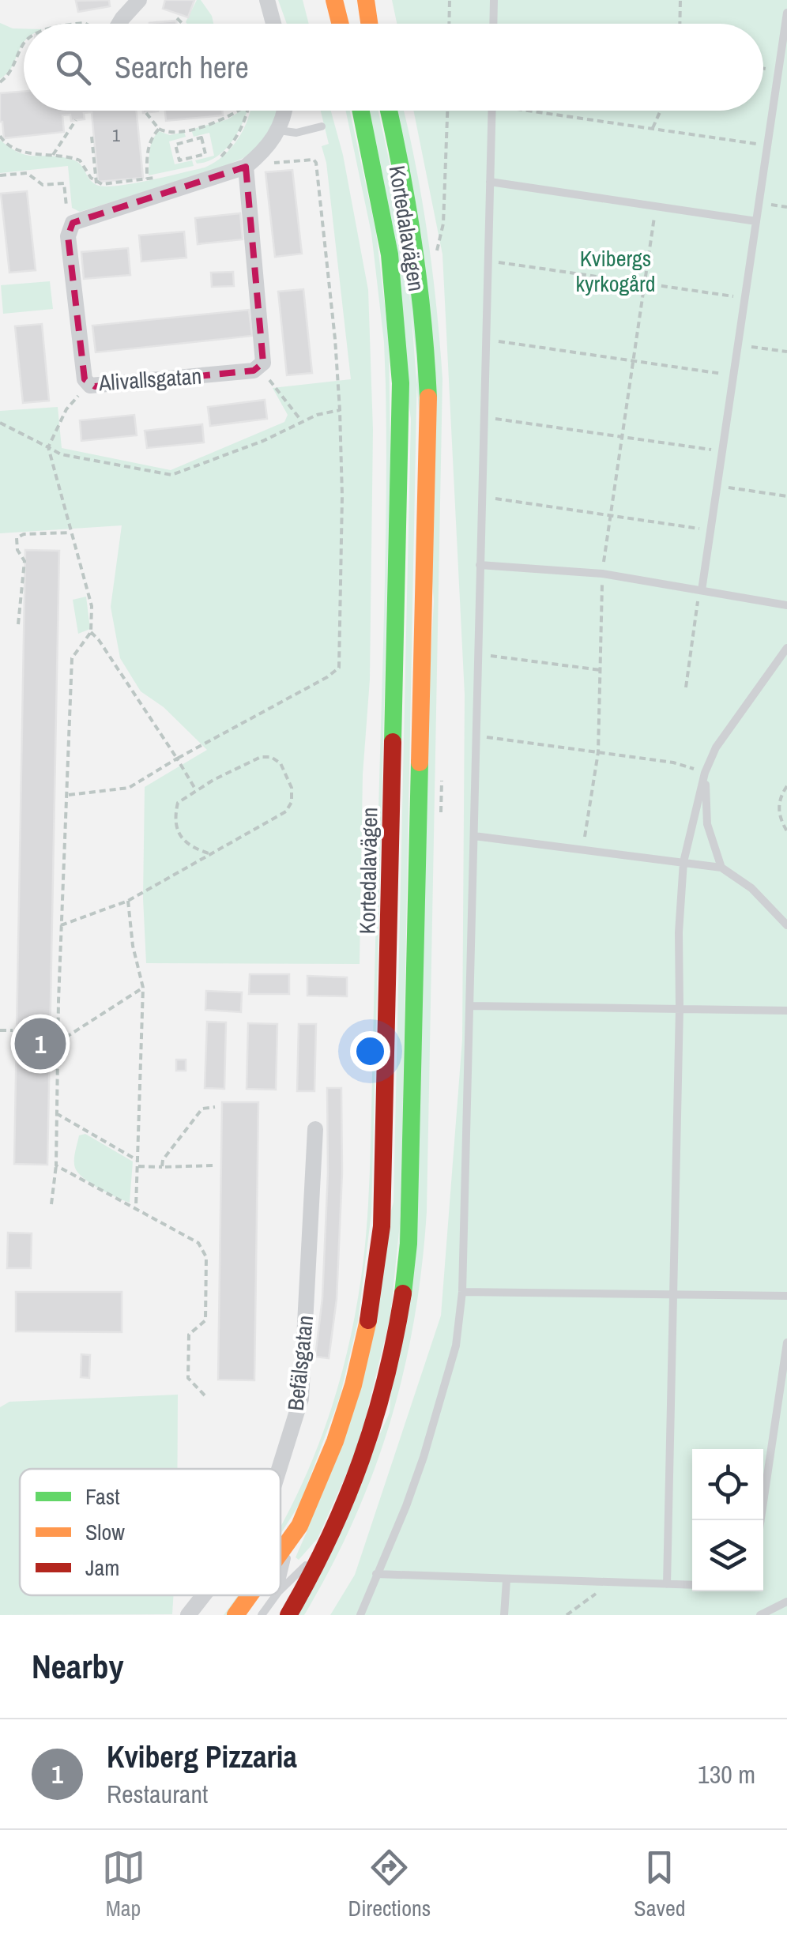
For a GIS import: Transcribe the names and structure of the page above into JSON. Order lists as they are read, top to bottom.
{
  "streets": {
    "main road": ["Kortedalavägen"],
    "street": ["Alivallsgatan", "Befälsgatan"]
  },
  "parks": ["Kvibergs kyrkogård"],
  "house_numbers": ["1"],
  "legend": ["Fast", "Slow", "Jam"],
  "page": {
    "search": "Search here",
    "pins": "1",
    "heading": "Nearby",
    "list": [
      {
        "mark": "1",
        "name": "Kviberg Pizzaria",
        "note": "Restaurant",
        "value": "130 m"
      }
    ],
    "nav": ["Map", "Directions", "Saved"]
  }
}
